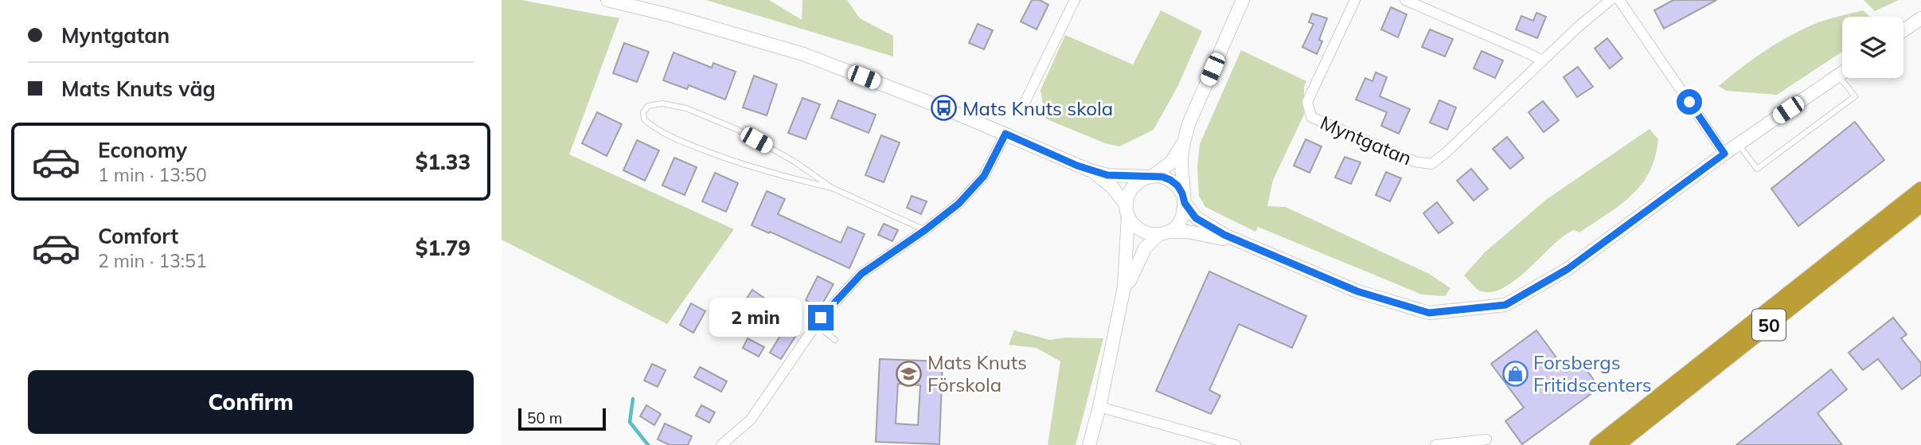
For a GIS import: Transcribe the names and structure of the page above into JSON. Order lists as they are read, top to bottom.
{
  "streets": {
    "highway": ["50"],
    "street": ["Myntgatan"]
  },
  "places": {
    "bus stop": ["Mats Knuts skola"],
    "school or university": ["Mats Knuts Förskola"],
    "shop": ["Forsbergs Fritidscenters"]
  },
  "scale_bar": "50 m",
  "page": {
    "banner": ["Myntgatan", "Mats Knuts väg"],
    "list": [
      {
        "name": "Economy",
        "note": "1 min · 13:50",
        "value": "$1.33"
      },
      {
        "name": "Comfort",
        "note": "2 min · 13:51",
        "value": "$1.79"
      }
    ],
    "bubble": "2 min",
    "buttons": "Confirm",
    "scale": "50 m"
  }
}
